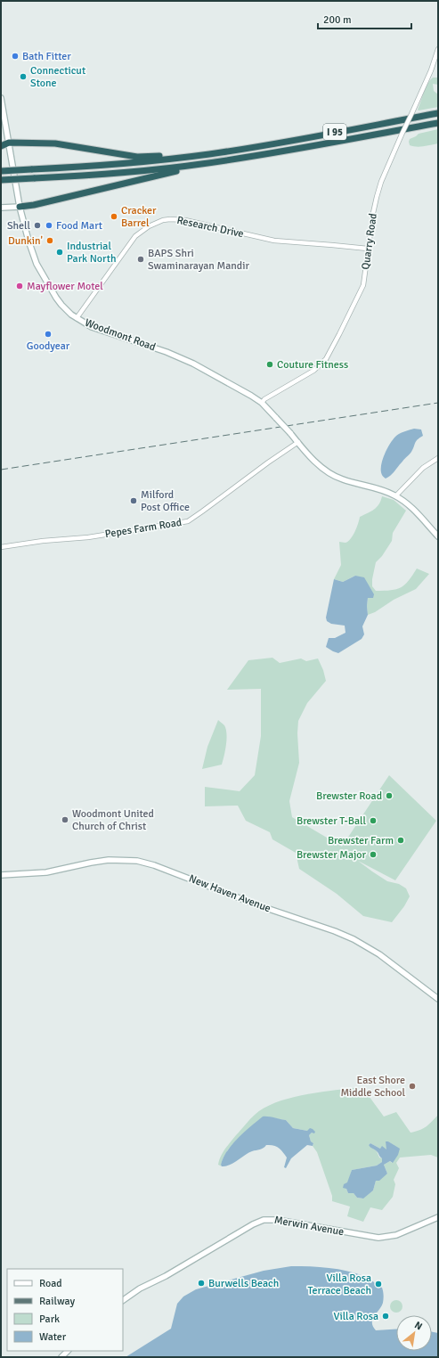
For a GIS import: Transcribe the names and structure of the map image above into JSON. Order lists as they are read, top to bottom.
{
  "streets": {
    "highway": ["I 95"],
    "main road": ["Woodmont Road", "New Haven Avenue", "Merwin Avenue"],
    "street": ["Research Drive", "Quarry Road", "Pepes Farm Road"]
  },
  "crossings": [
    ["Research Drive", "Quarry Road"],
    ["Research Drive", "Woodmont Road"],
    ["Quarry Road", "Woodmont Road"],
    ["Woodmont Road", "Pepes Farm Road"]
  ],
  "places": [
    "Bath Fitter",
    "Connecticut Stone",
    "Cracker Barrel",
    "Shell",
    "Food Mart",
    "Dunkin'",
    "Industrial Park North",
    "BAPS Shri Swaminarayan Mandir",
    "Mayflower Motel",
    "Goodyear",
    "Couture Fitness",
    "Milford Post Office",
    "Brewster Road",
    "Woodmont United Church of Christ",
    "Brewster T-Ball",
    "Brewster Farm",
    "Brewster Major",
    "East Shore Middle School",
    "Burwells Beach",
    "Villa Rosa Terrace Beach",
    "Villa Rosa"
  ],
  "legend": [
    "Road",
    "Railway",
    "Park",
    "Water"
  ],
  "scale_bar": "200 m",
  "north": "top right"
}
